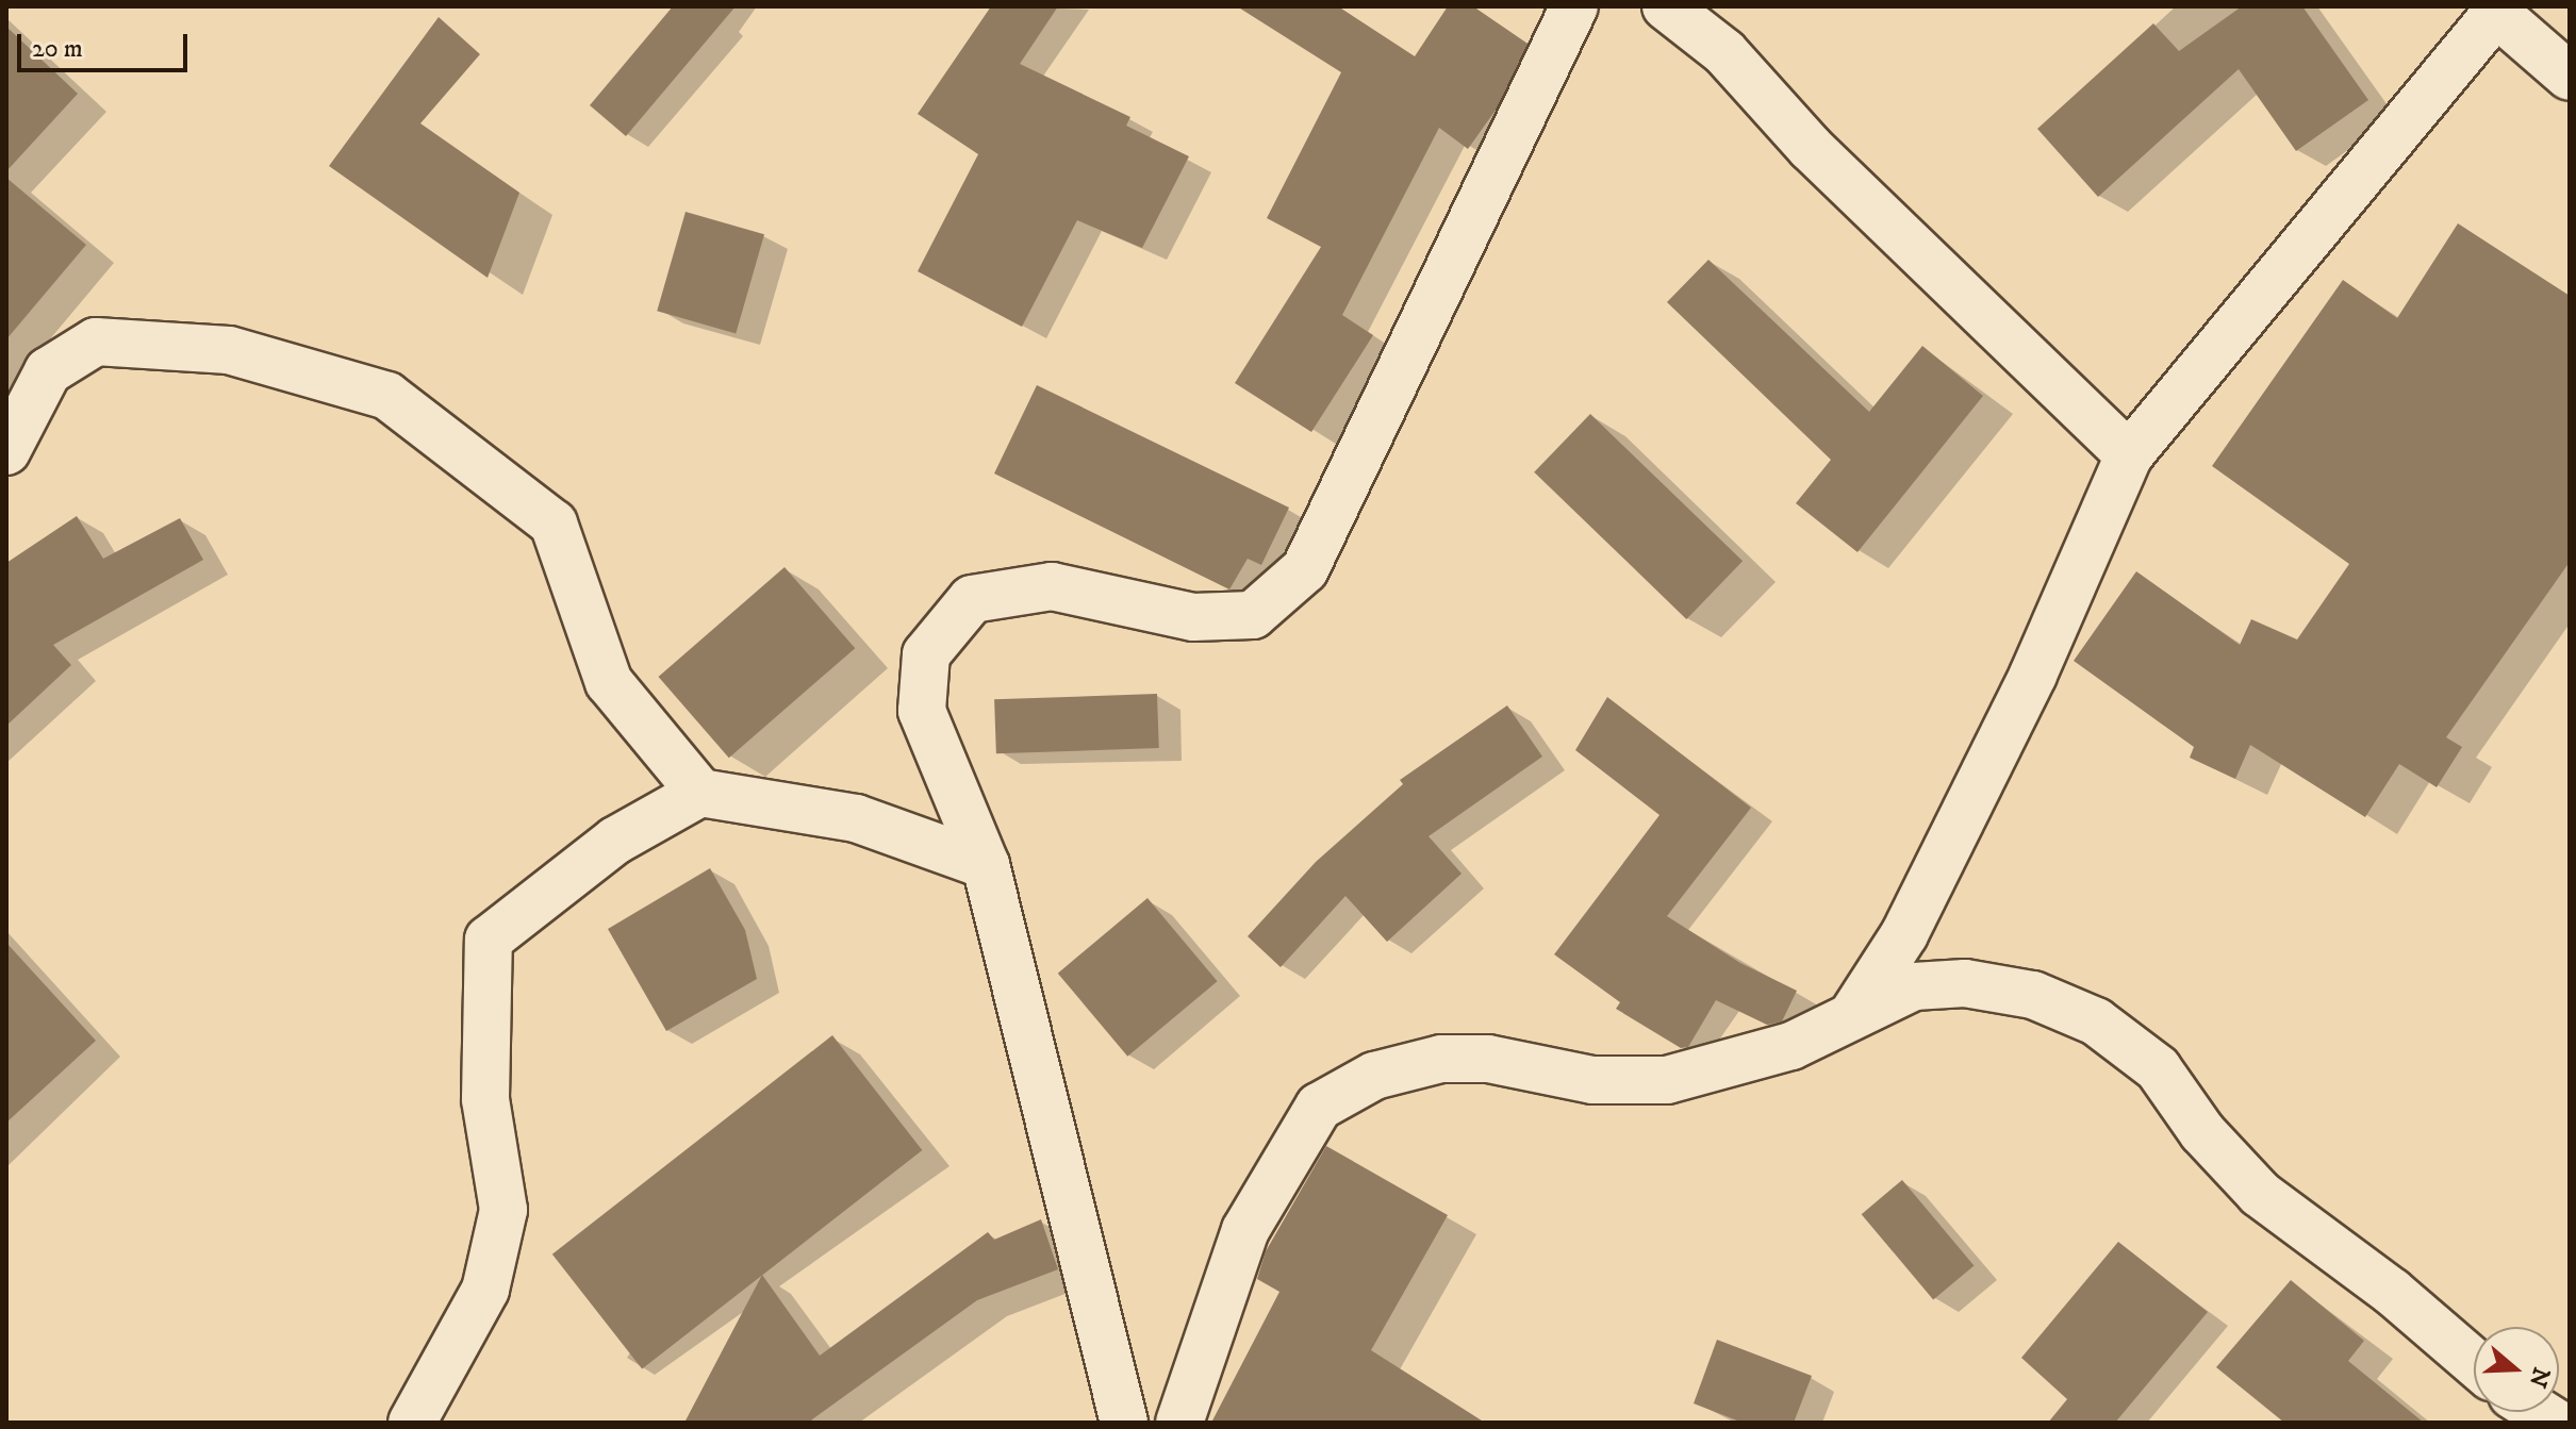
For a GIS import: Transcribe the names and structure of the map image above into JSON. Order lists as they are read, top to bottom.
{
  "scale_bar": "20 m",
  "north": "right"
}
